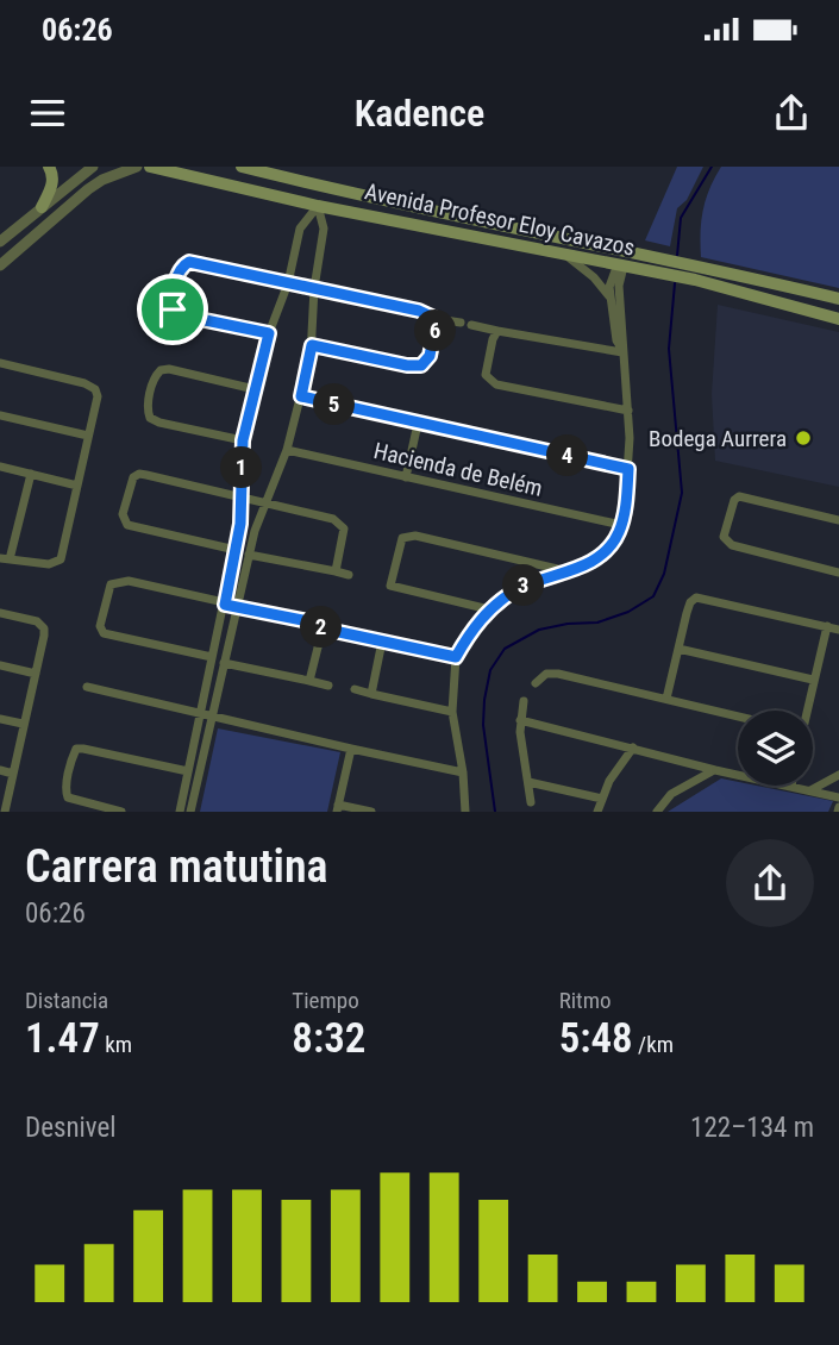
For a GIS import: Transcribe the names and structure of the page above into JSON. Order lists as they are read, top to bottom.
{
  "streets": {
    "main road": ["Avenida Profesor Eloy Cavazos"],
    "street": ["Hacienda de Belém"]
  },
  "places": ["Bodega Aurrera"],
  "page": {
    "status": "06:26",
    "header": "Kadence",
    "pins": [
      "6",
      "5",
      "4",
      "1",
      "3",
      "2"
    ],
    "heading": ["Carrera matutina", "06:26"],
    "stats": [
      ["Distancia", "1.47 km"],
      ["Tiempo", "8:32"],
      ["Ritmo", "5:48 /km"]
    ],
    "chart": ["Desnivel", "122–134 m"]
  }
}
